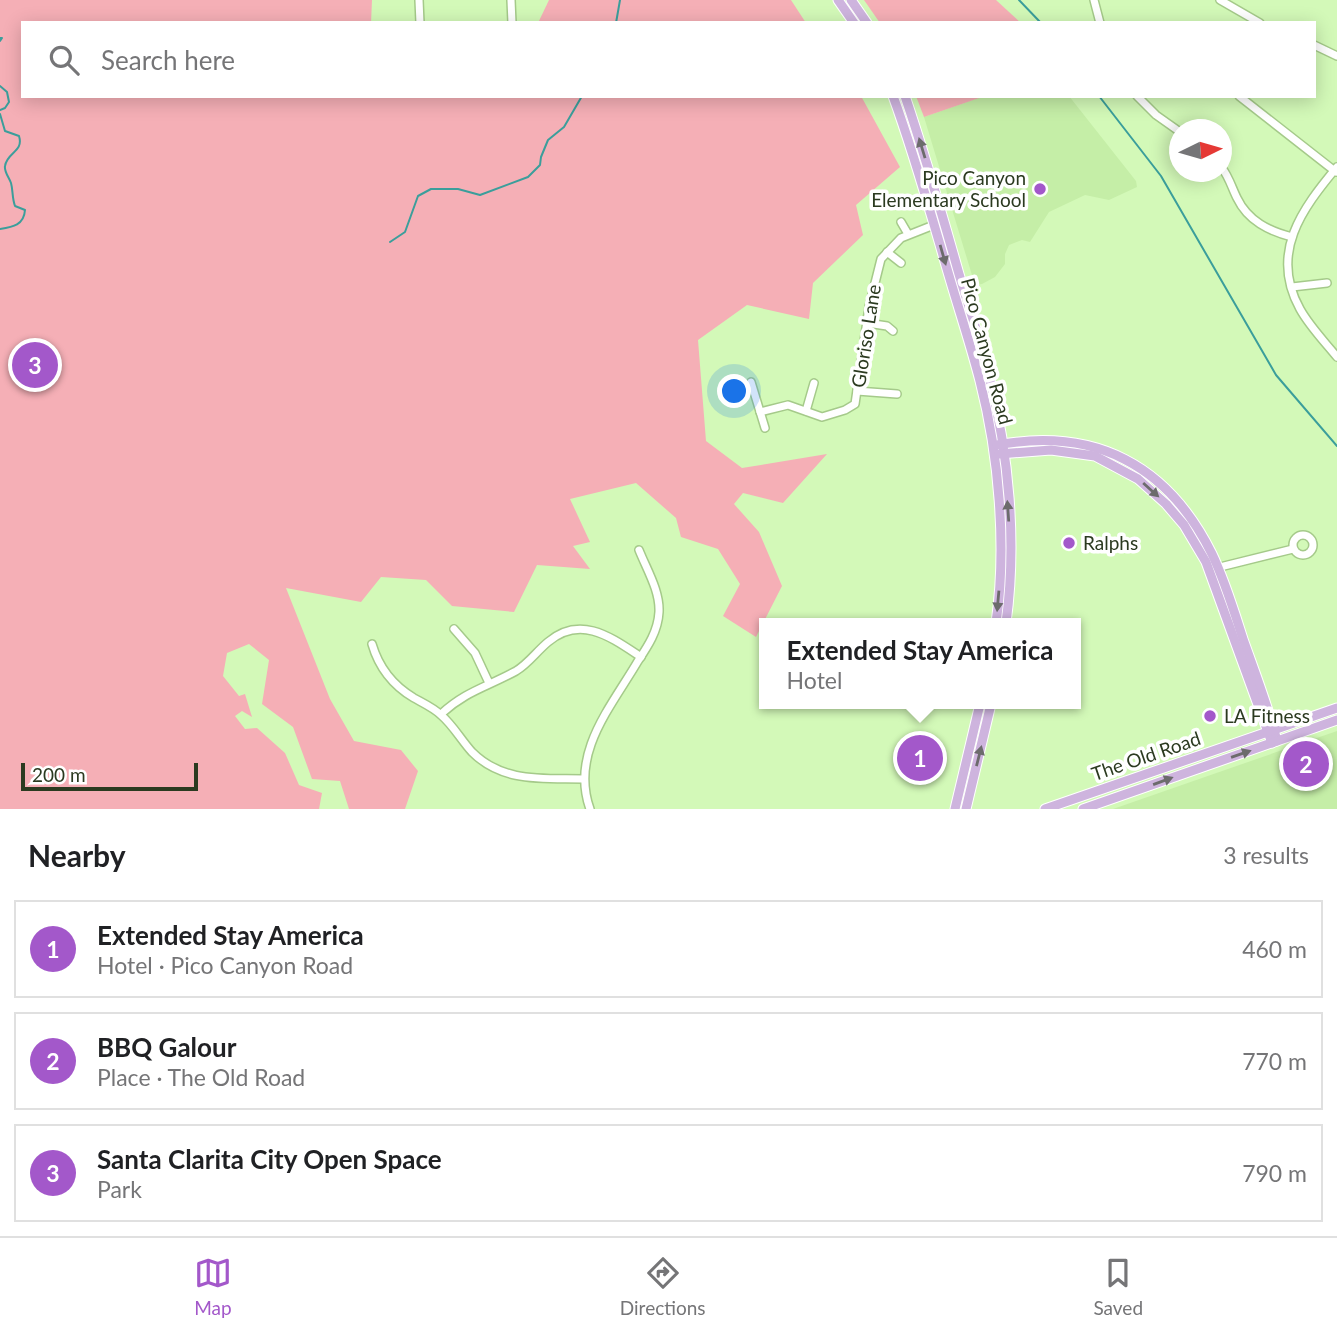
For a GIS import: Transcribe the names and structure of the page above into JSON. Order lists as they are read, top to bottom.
{
  "streets": {
    "main road": ["Pico Canyon Road", "The Old Road"],
    "street": ["Gloriso Lane"]
  },
  "crossings": [
    ["Gloriso Lane", "Pico Canyon Road"]
  ],
  "places": ["Pico Canyon Elementary School", "Ralphs", "LA Fitness"],
  "scale_bar": "200 m",
  "north": "right",
  "page": {
    "search": "Search here",
    "pins": ["3", "1", "2"],
    "popup": ["Extended Stay America", "Hotel"],
    "scale": "200 m",
    "heading": ["Nearby", "3 results"],
    "list": [
      {
        "mark": "1",
        "name": "Extended Stay America",
        "note": "Hotel · Pico Canyon Road",
        "value": "460 m"
      },
      {
        "mark": "2",
        "name": "BBQ Galour",
        "note": "Place · The Old Road",
        "value": "770 m"
      },
      {
        "mark": "3",
        "name": "Santa Clarita City Open Space",
        "note": "Park",
        "value": "790 m"
      }
    ],
    "nav": ["Map", "Directions", "Saved"]
  }
}
